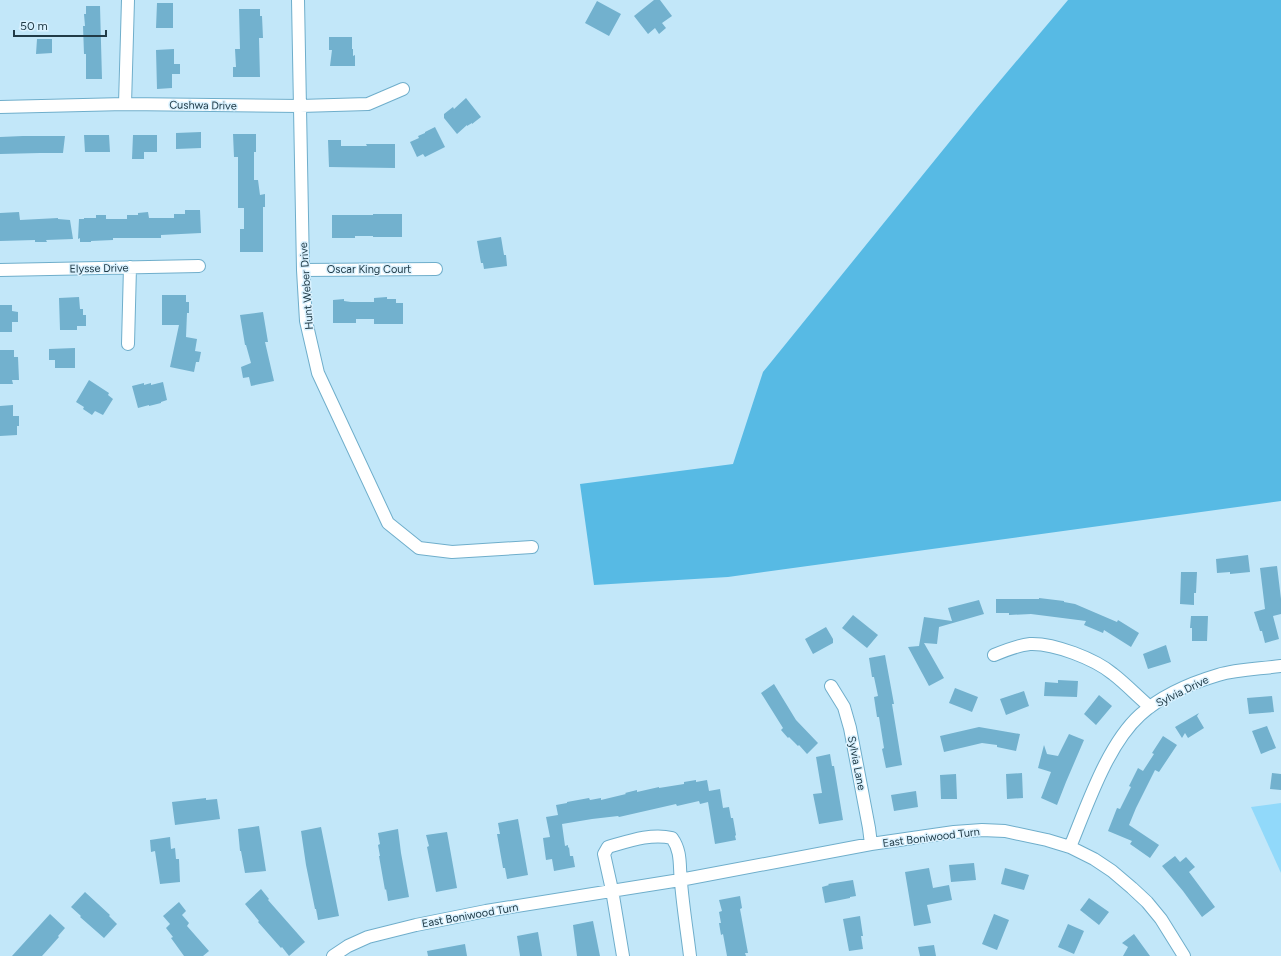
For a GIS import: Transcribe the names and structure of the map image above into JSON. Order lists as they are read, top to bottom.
{
  "streets": {
    "street": [
      "Cushwa Drive",
      "Elysse Drive",
      "Oscar King Court",
      "Hunt Weber Drive",
      "Sylvia Drive",
      "Sylvia Lane",
      "East Boniwood Turn"
    ]
  },
  "crossings": [
    ["Cushwa Drive", "Hunt Weber Drive"],
    ["Oscar King Court", "Hunt Weber Drive"],
    ["Sylvia Drive", "East Boniwood Turn"],
    ["Sylvia Lane", "East Boniwood Turn"]
  ],
  "scale_bar": "50 m"
}
